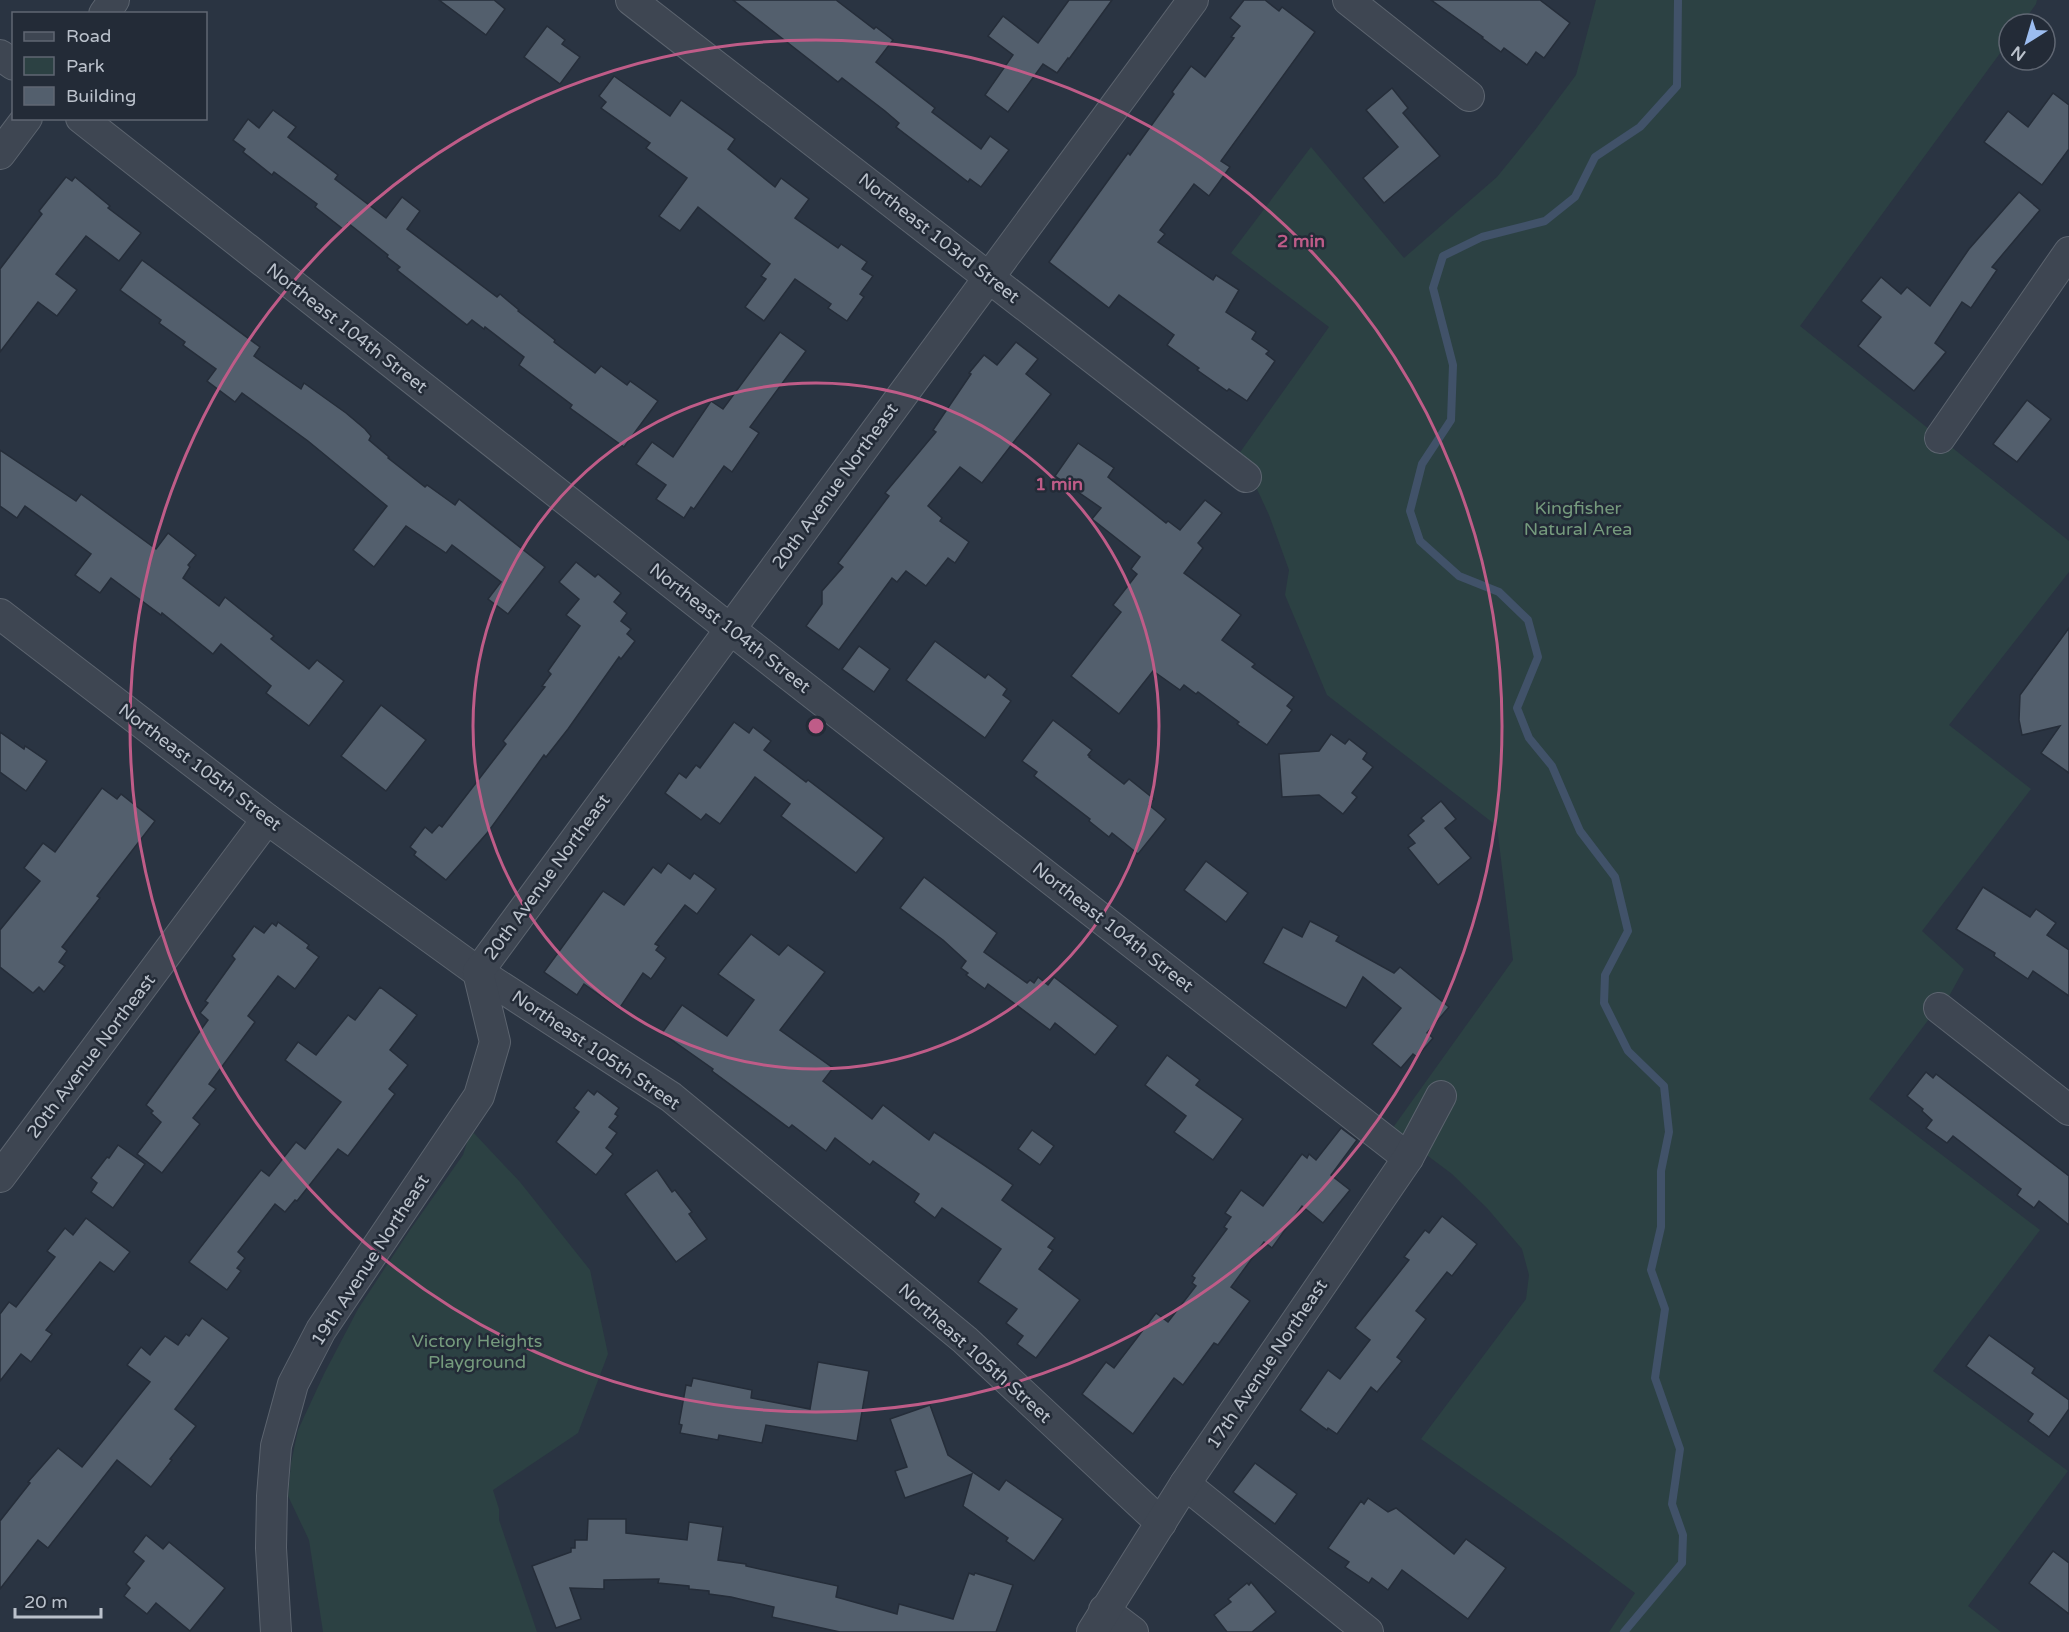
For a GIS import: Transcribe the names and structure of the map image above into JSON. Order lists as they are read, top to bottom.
{
  "streets": {
    "street": [
      "Northeast 103rd Street",
      "Northeast 104th Street",
      "20th Avenue Northeast",
      "Northeast 105th Street",
      "19th Avenue Northeast",
      "17th Avenue Northeast"
    ]
  },
  "crossings": [
    ["Northeast 103rd Street", "20th Avenue Northeast"],
    ["Northeast 104th Street", "20th Avenue Northeast"],
    ["Northeast 104th Street", "17th Avenue Northeast"],
    ["20th Avenue Northeast", "Northeast 105th Street"],
    ["20th Avenue Northeast", "19th Avenue Northeast"],
    ["Northeast 105th Street", "19th Avenue Northeast"],
    ["Northeast 105th Street", "17th Avenue Northeast"]
  ],
  "parks": ["Kingfisher Natural Area", "Victory Heights Playground"],
  "legend": ["Road", "Park", "Building"],
  "scale_bar": "20 m",
  "north": "bottom left",
  "rings": ["2 min", "1 min"]
}
